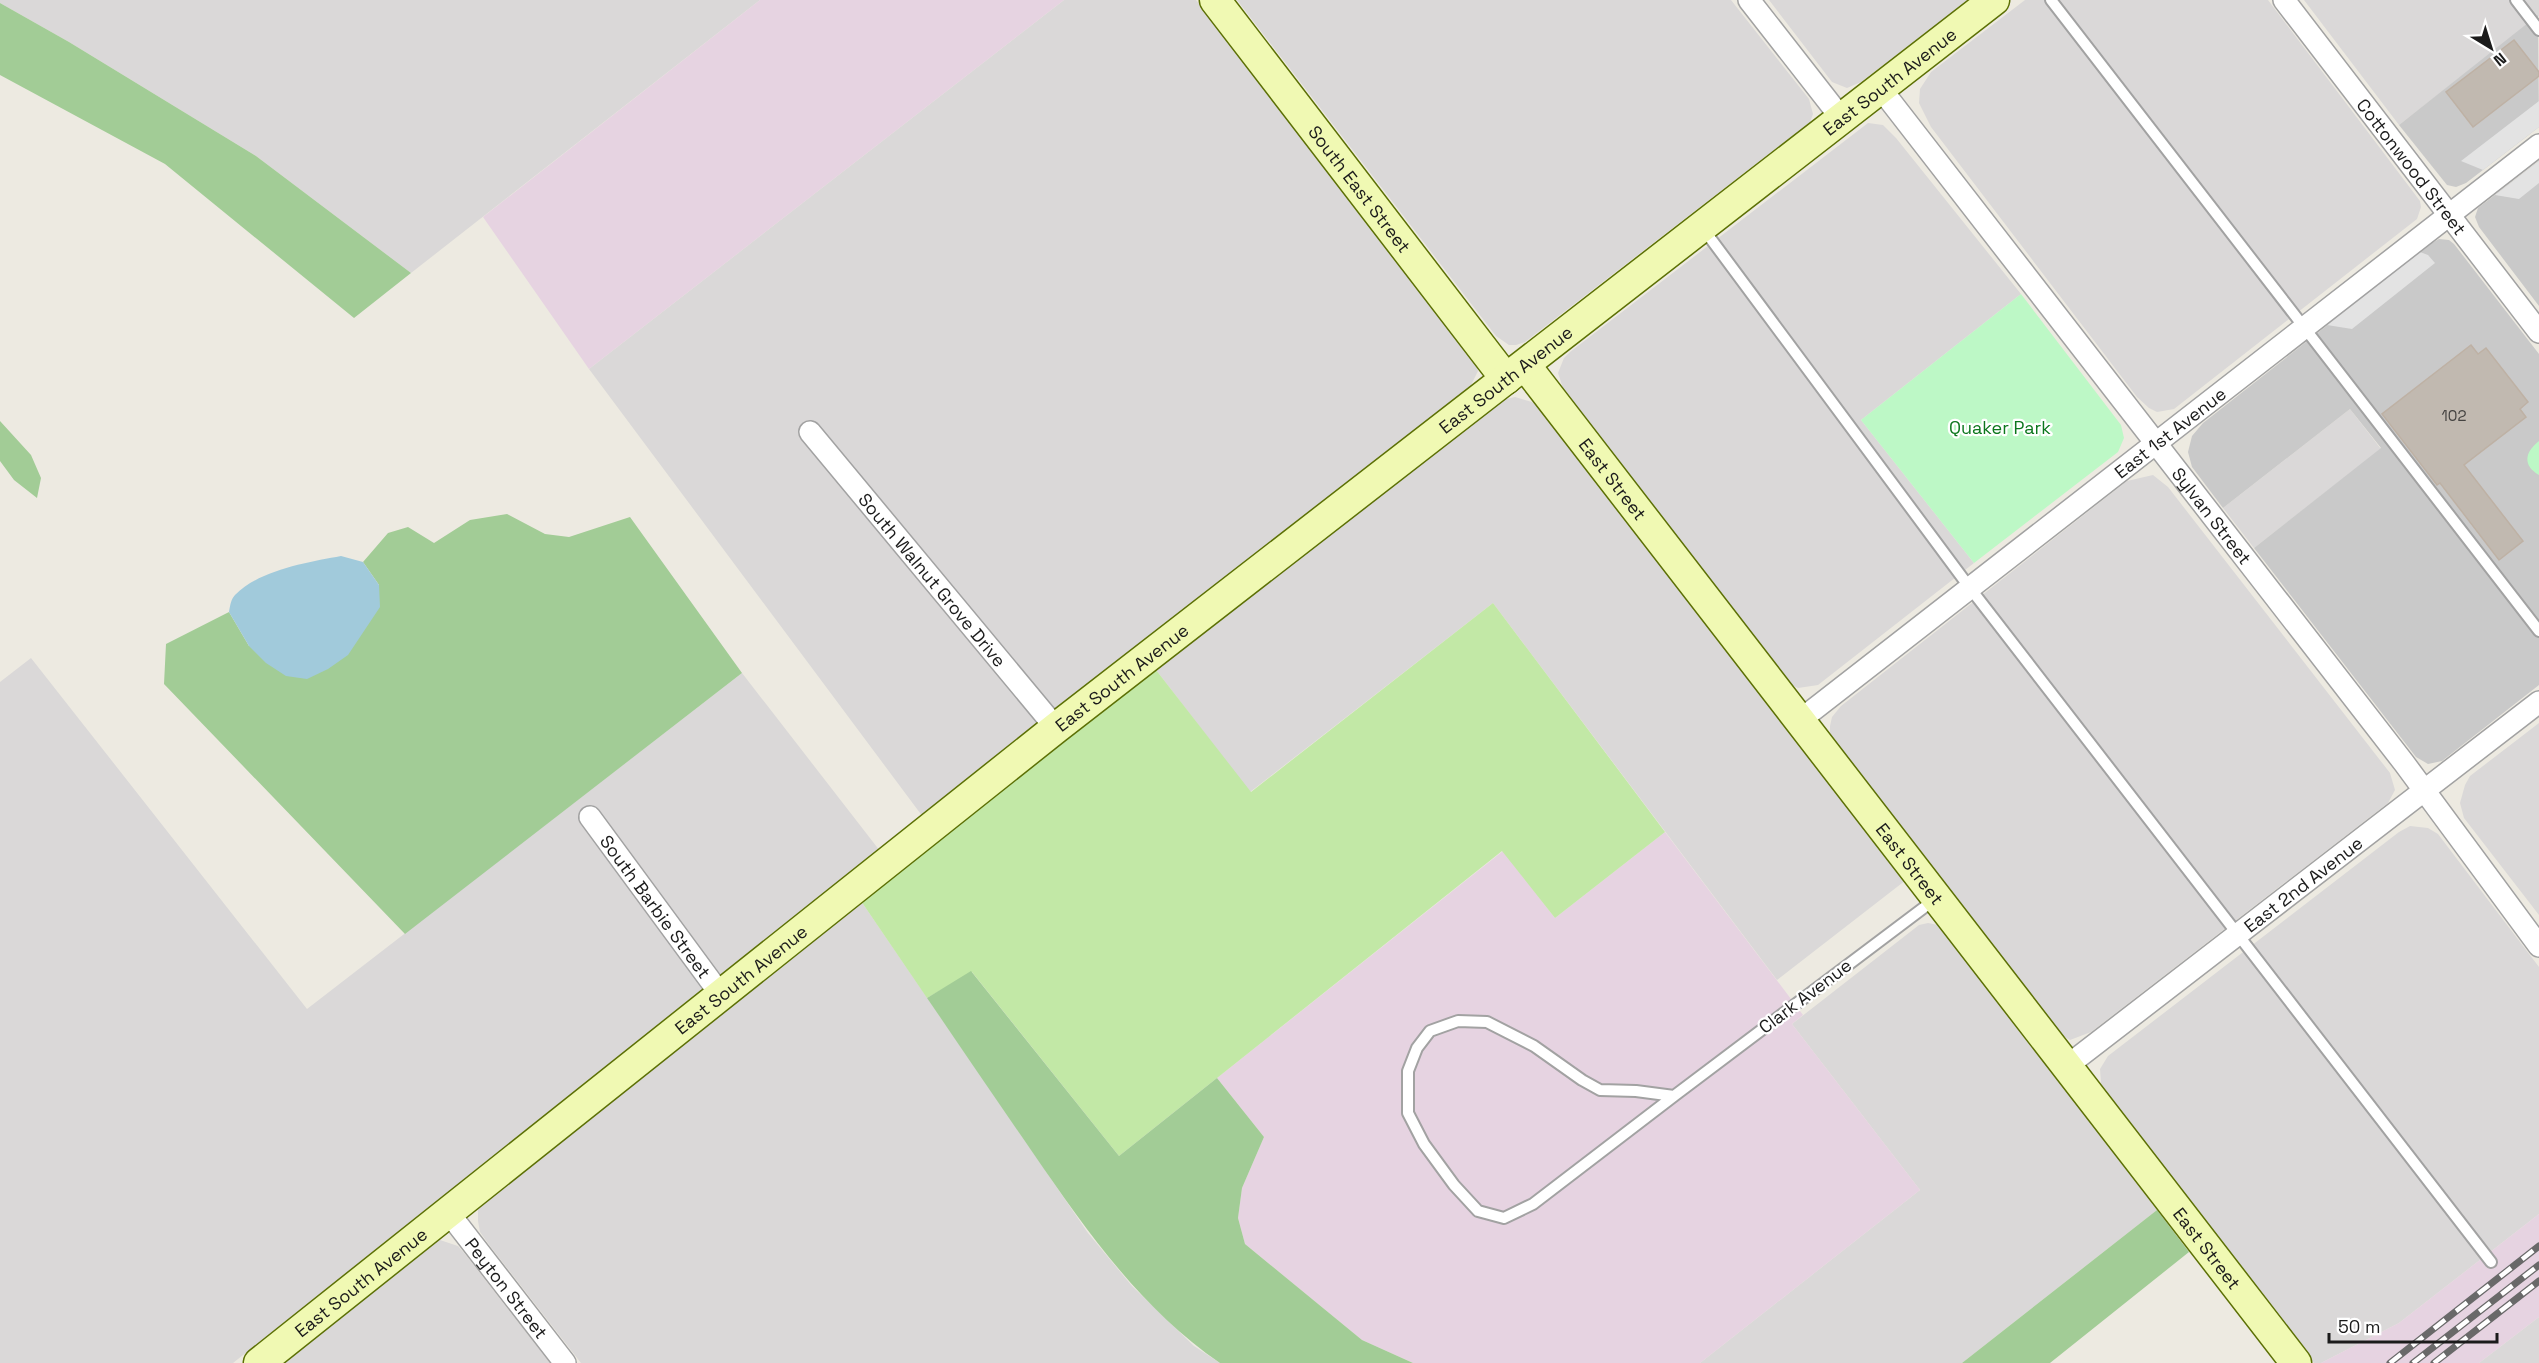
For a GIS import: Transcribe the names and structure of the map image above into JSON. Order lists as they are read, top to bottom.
{
  "streets": {
    "street": [
      "East South Avenue",
      "Cottonwood Street",
      "South East Street",
      "East 1st Avenue",
      "East Street",
      "Sylvan Street",
      "South Walnut Grove Drive",
      "East 2nd Avenue",
      "South Barbie Street",
      "Peyton Street"
    ],
    "lane": ["Clark Avenue"]
  },
  "crossings": [
    ["East South Avenue", "South East Street"],
    ["East South Avenue", "East Street"],
    ["East South Avenue", "Sylvan Street"],
    ["East South Avenue", "South Walnut Grove Drive"],
    ["East South Avenue", "South Barbie Street"],
    ["East South Avenue", "Peyton Street"],
    ["Cottonwood Street", "East 1st Avenue"],
    ["South East Street", "East Street"],
    ["East 1st Avenue", "East Street"],
    ["East 1st Avenue", "Sylvan Street"],
    ["East Street", "East 2nd Avenue"],
    ["East Street", "Clark Avenue"],
    ["Sylvan Street", "East 2nd Avenue"]
  ],
  "parks": ["Quaker Park"],
  "house_numbers": ["102"],
  "scale_bar": "50 m",
  "north": "bottom right"
}
